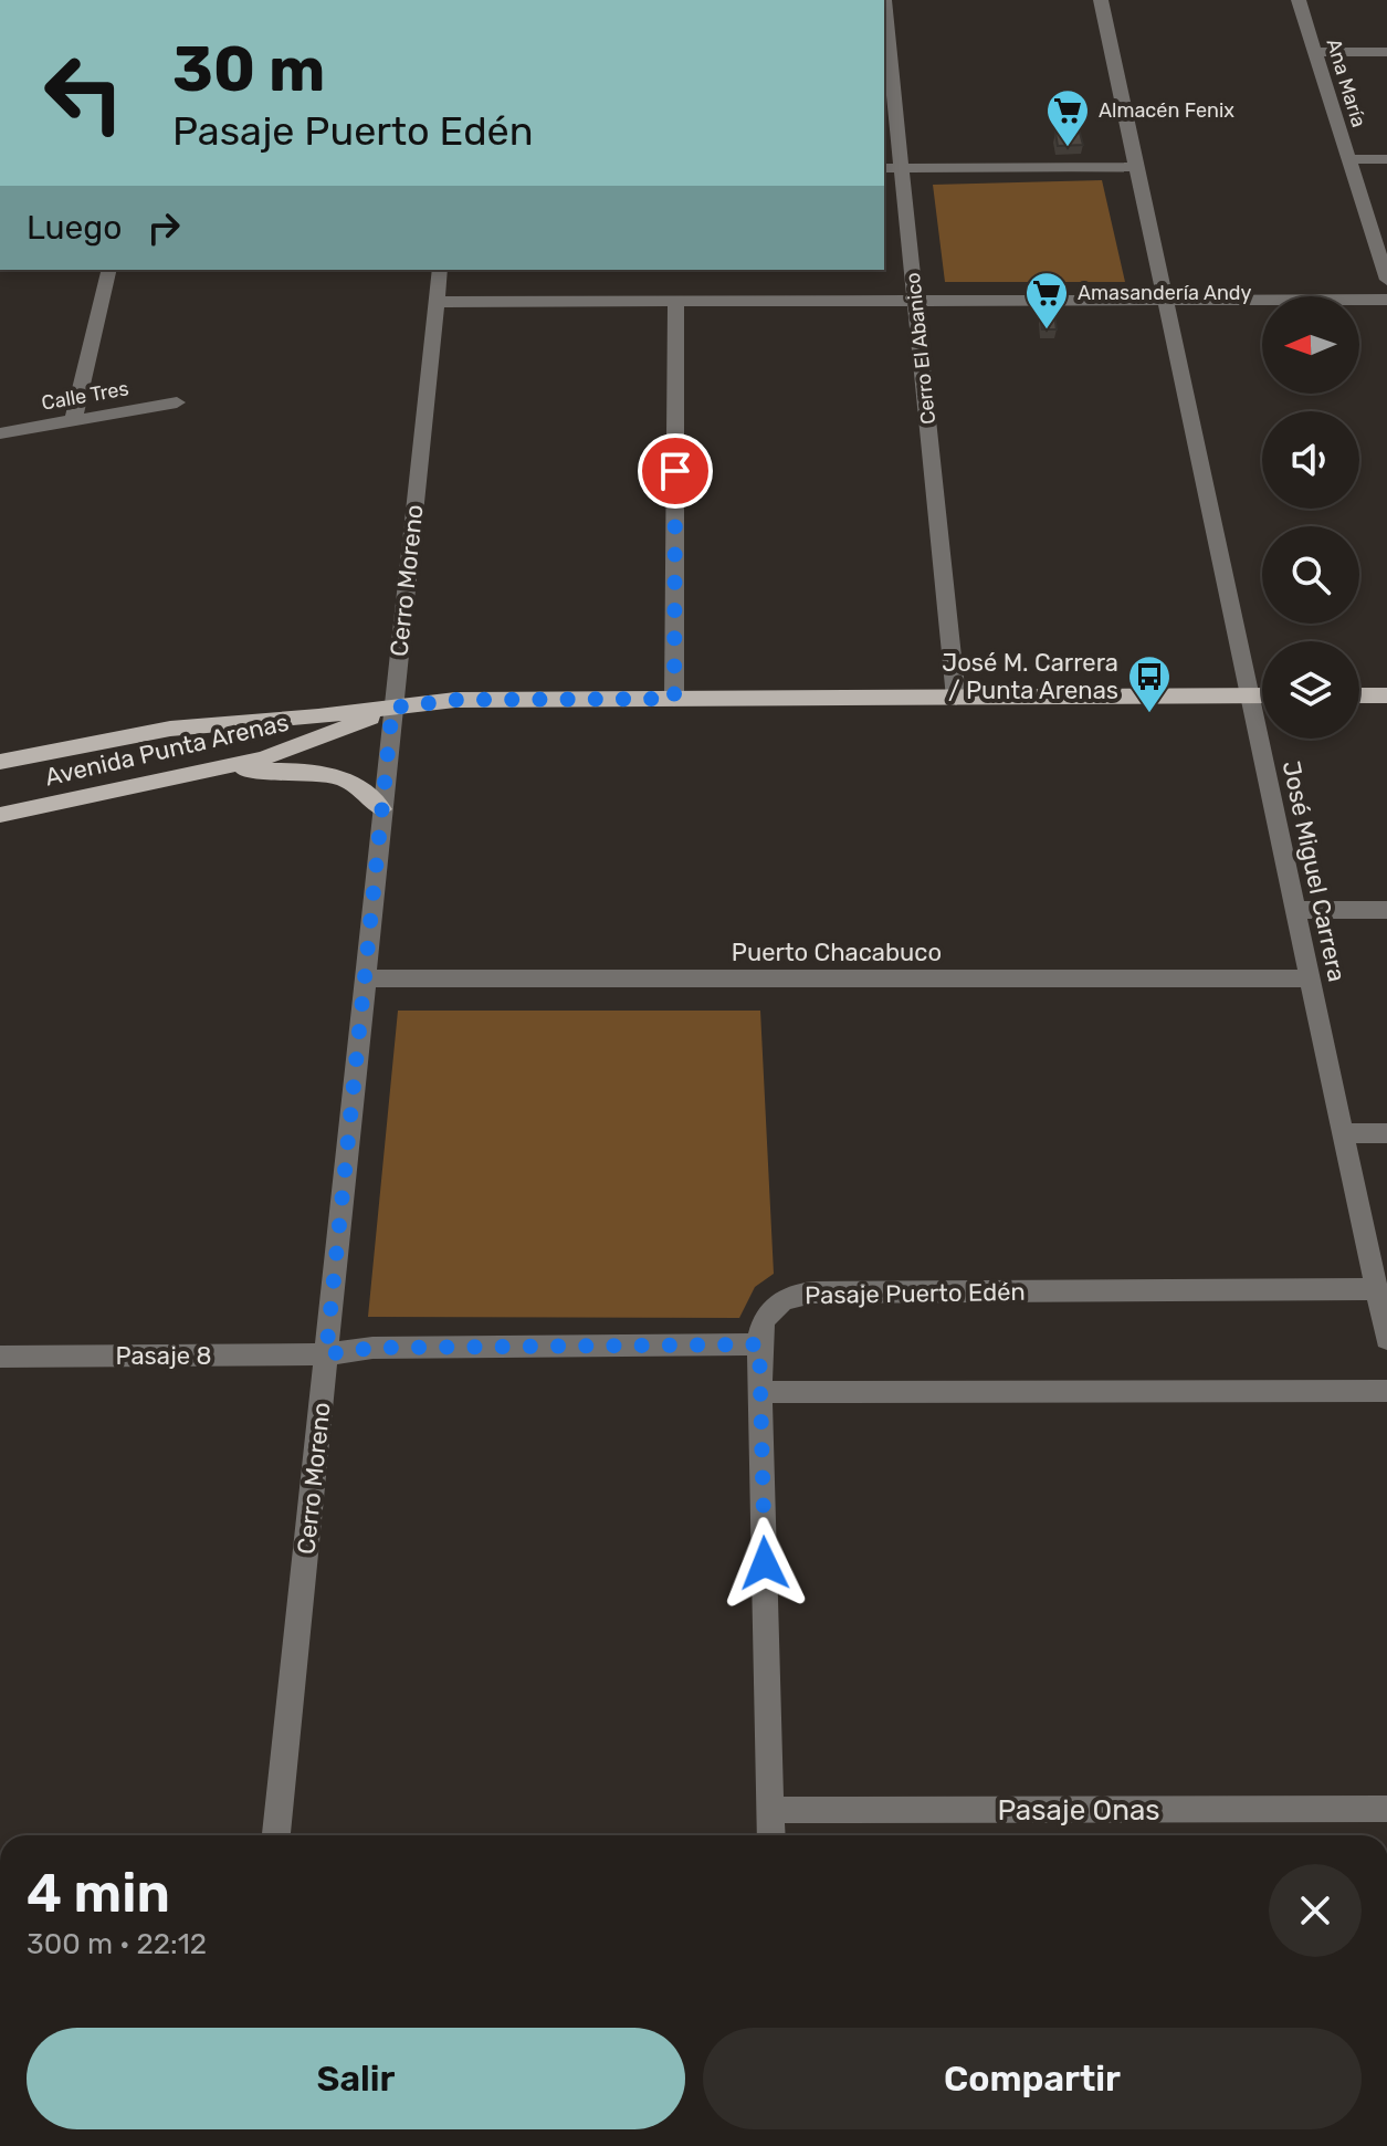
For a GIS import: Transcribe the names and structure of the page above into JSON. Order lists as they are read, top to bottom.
{
  "streets": {
    "main road": ["Avenida Punta Arenas"],
    "street": [
      "Ana María",
      "Cerro El Abanico",
      "Calle Tres",
      "Cerro Moreno",
      "José Miguel Carrera",
      "Puerto Chacabuco",
      "Pasaje Puerto Edén",
      "Pasaje 8",
      "Pasaje Onas"
    ]
  },
  "crossings": [
    ["Cerro El Abanico", "Avenida Punta Arenas"],
    ["Cerro Moreno", "Avenida Punta Arenas"],
    ["Cerro Moreno", "Puerto Chacabuco"],
    ["Cerro Moreno", "Pasaje 8"],
    ["Avenida Punta Arenas", "José Miguel Carrera"],
    ["José Miguel Carrera", "Puerto Chacabuco"],
    ["José Miguel Carrera", "Pasaje Puerto Edén"]
  ],
  "places": {
    "supermarket": ["Almacén Fenix", "Amasandería Andy"],
    "bus stop": ["José M. Carrera / Punta Arenas"]
  },
  "north": "left",
  "page": {
    "turn": ["30 m", "Pasaje Puerto Edén"],
    "then": "Luego",
    "heading": ["4 min", "300 m · 22:12"],
    "buttons": ["Salir", "Compartir"]
  }
}
